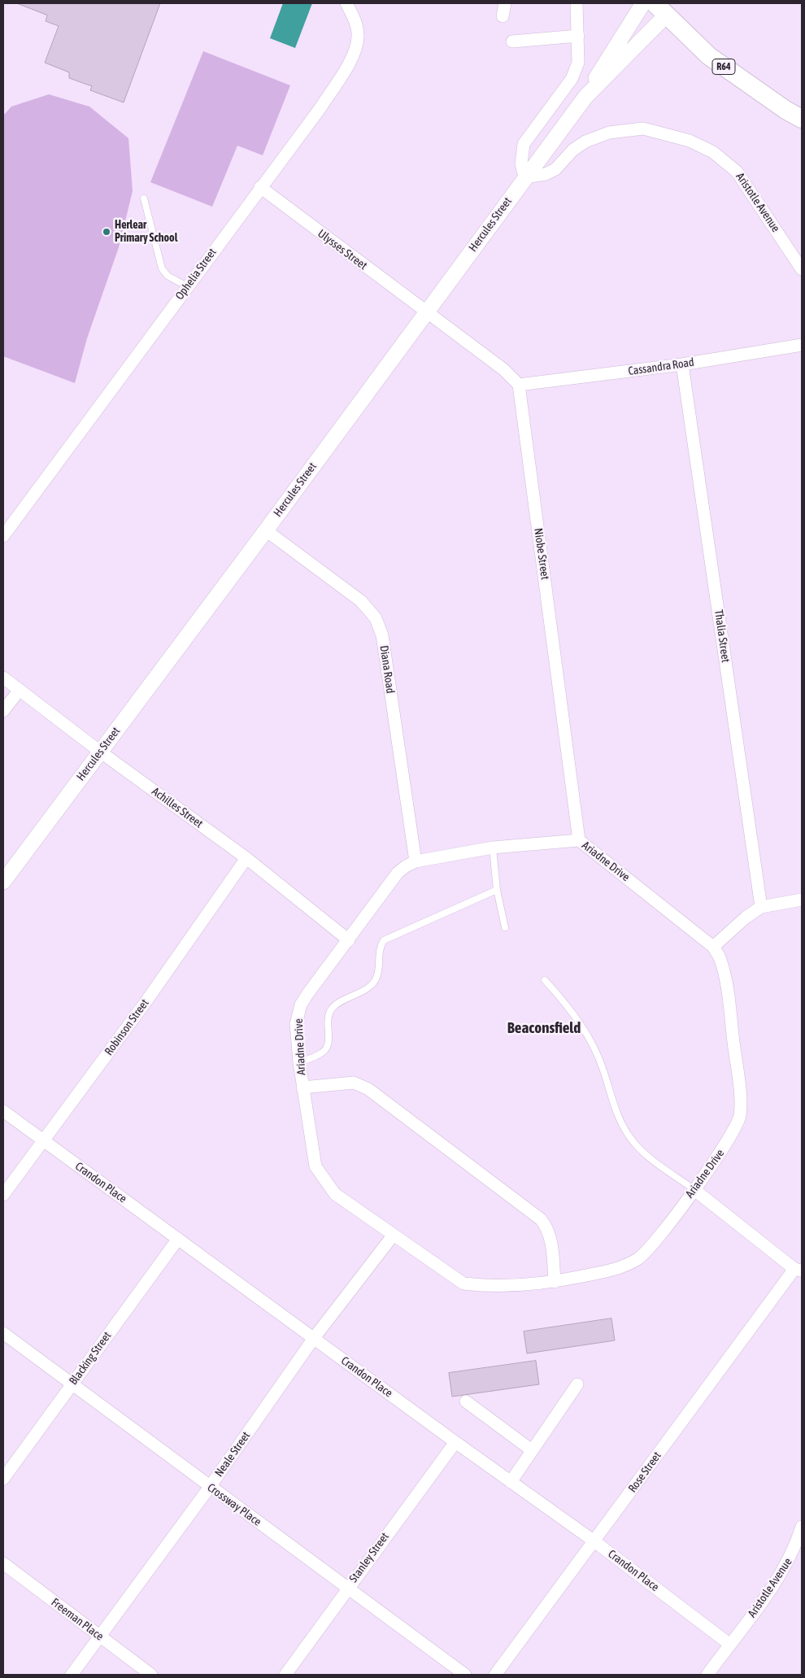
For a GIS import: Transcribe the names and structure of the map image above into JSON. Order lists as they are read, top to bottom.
{
  "streets": {
    "main road": ["R64"],
    "street": [
      "Aristotle Avenue",
      "Hercules Street",
      "Ulysses Street",
      "Ophelia Street",
      "Cassandra Road",
      "Niobe Street",
      "Thalia Street",
      "Diana Road",
      "Achilles Street",
      "Ariadne Drive",
      "Robinson Street",
      "Crandon Place",
      "Blacking Street",
      "Neale Street",
      "Rose Street",
      "Crossway Place",
      "Stanley Street",
      "Freeman Place"
    ]
  },
  "crossings": [
    ["R64", "Hercules Street"],
    ["Aristotle Avenue", "Hercules Street"],
    ["Aristotle Avenue", "Crandon Place"],
    ["Hercules Street", "Ulysses Street"],
    ["Hercules Street", "Diana Road"],
    ["Hercules Street", "Achilles Street"],
    ["Ulysses Street", "Ophelia Street"],
    ["Cassandra Road", "Niobe Street"],
    ["Cassandra Road", "Thalia Street"],
    ["Niobe Street", "Ariadne Drive"],
    ["Diana Road", "Ariadne Drive"],
    ["Achilles Street", "Ariadne Drive"],
    ["Achilles Street", "Robinson Street"],
    ["Ariadne Drive", "Neale Street"],
    ["Robinson Street", "Crandon Place"],
    ["Crandon Place", "Blacking Street"],
    ["Crandon Place", "Neale Street"],
    ["Crandon Place", "Rose Street"],
    ["Crandon Place", "Stanley Street"],
    ["Blacking Street", "Crossway Place"],
    ["Neale Street", "Crossway Place"],
    ["Neale Street", "Freeman Place"],
    ["Crossway Place", "Stanley Street"]
  ],
  "districts": ["Beaconsfield"],
  "places": ["Herlear Primary School"]
}
